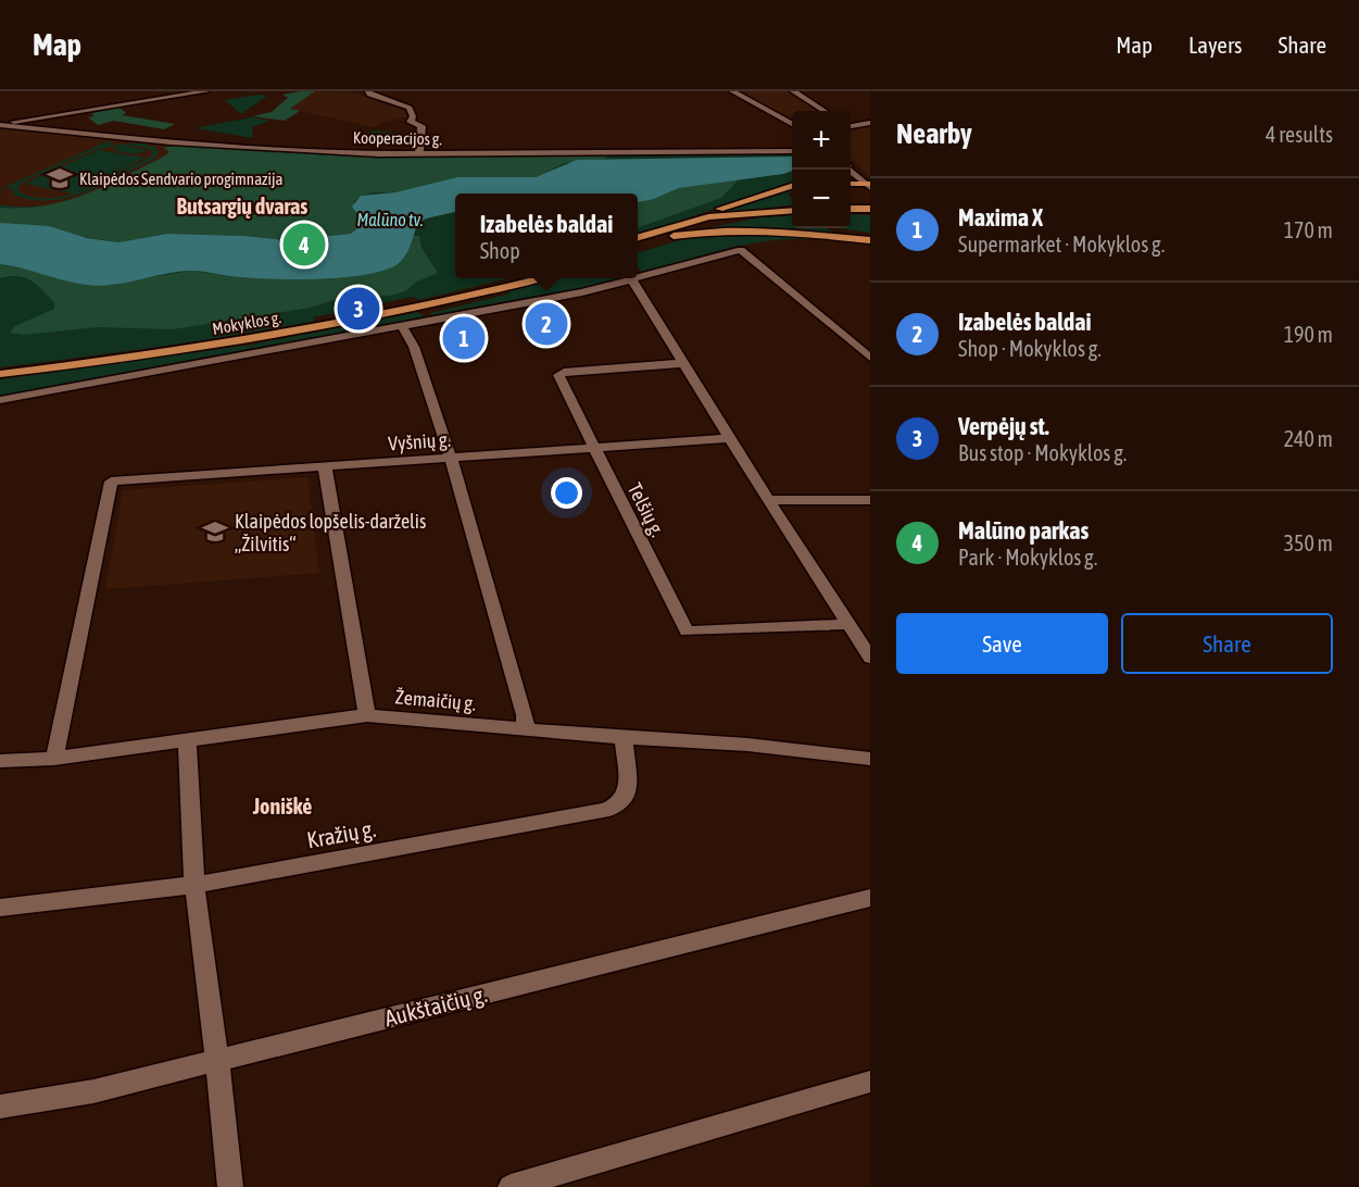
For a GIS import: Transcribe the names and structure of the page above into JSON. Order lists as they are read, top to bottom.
{
  "streets": {
    "main road": ["Mokyklos g."],
    "street": [
      "Kooperacijos g.",
      "Vyšnių g.",
      "Telšių g.",
      "Žemaičių g.",
      "Kražių g.",
      "Aukštaičių g."
    ]
  },
  "crossings": [
    ["Vyšnių g.", "Telšių g."],
    ["Vyšnių g.", "Žemaičių g."],
    ["Žemaičių g.", "Kražių g."]
  ],
  "districts": ["Butsargių dvaras", "Joniškė"],
  "water": ["Malūno tv."],
  "places": {
    "school or university": ["Klaipėdos Sendvario progimnazija", "Klaipėdos lopšelis-darželis „Žilvitis“"]
  },
  "page": {
    "header": "Map",
    "nav": ["Map", "Layers", "Share"],
    "heading": ["Nearby", "4 results"],
    "map_buttons": ["+", "−"],
    "list": [
      {
        "mark": "1",
        "name": "Maxima X",
        "note": "Supermarket · Mokyklos g.",
        "value": "170 m"
      },
      {
        "mark": "2",
        "name": "Izabelės baldai",
        "note": "Shop · Mokyklos g.",
        "value": "190 m"
      },
      {
        "mark": "3",
        "name": "Verpėjų st.",
        "note": "Bus stop · Mokyklos g.",
        "value": "240 m"
      },
      {
        "mark": "4",
        "name": "Malūno parkas",
        "note": "Park · Mokyklos g.",
        "value": "350 m"
      }
    ],
    "popup": ["Izabelės baldai", "Shop"],
    "pins": [
      "4",
      "3",
      "2",
      "1"
    ],
    "buttons": ["Save", "Share"]
  }
}
